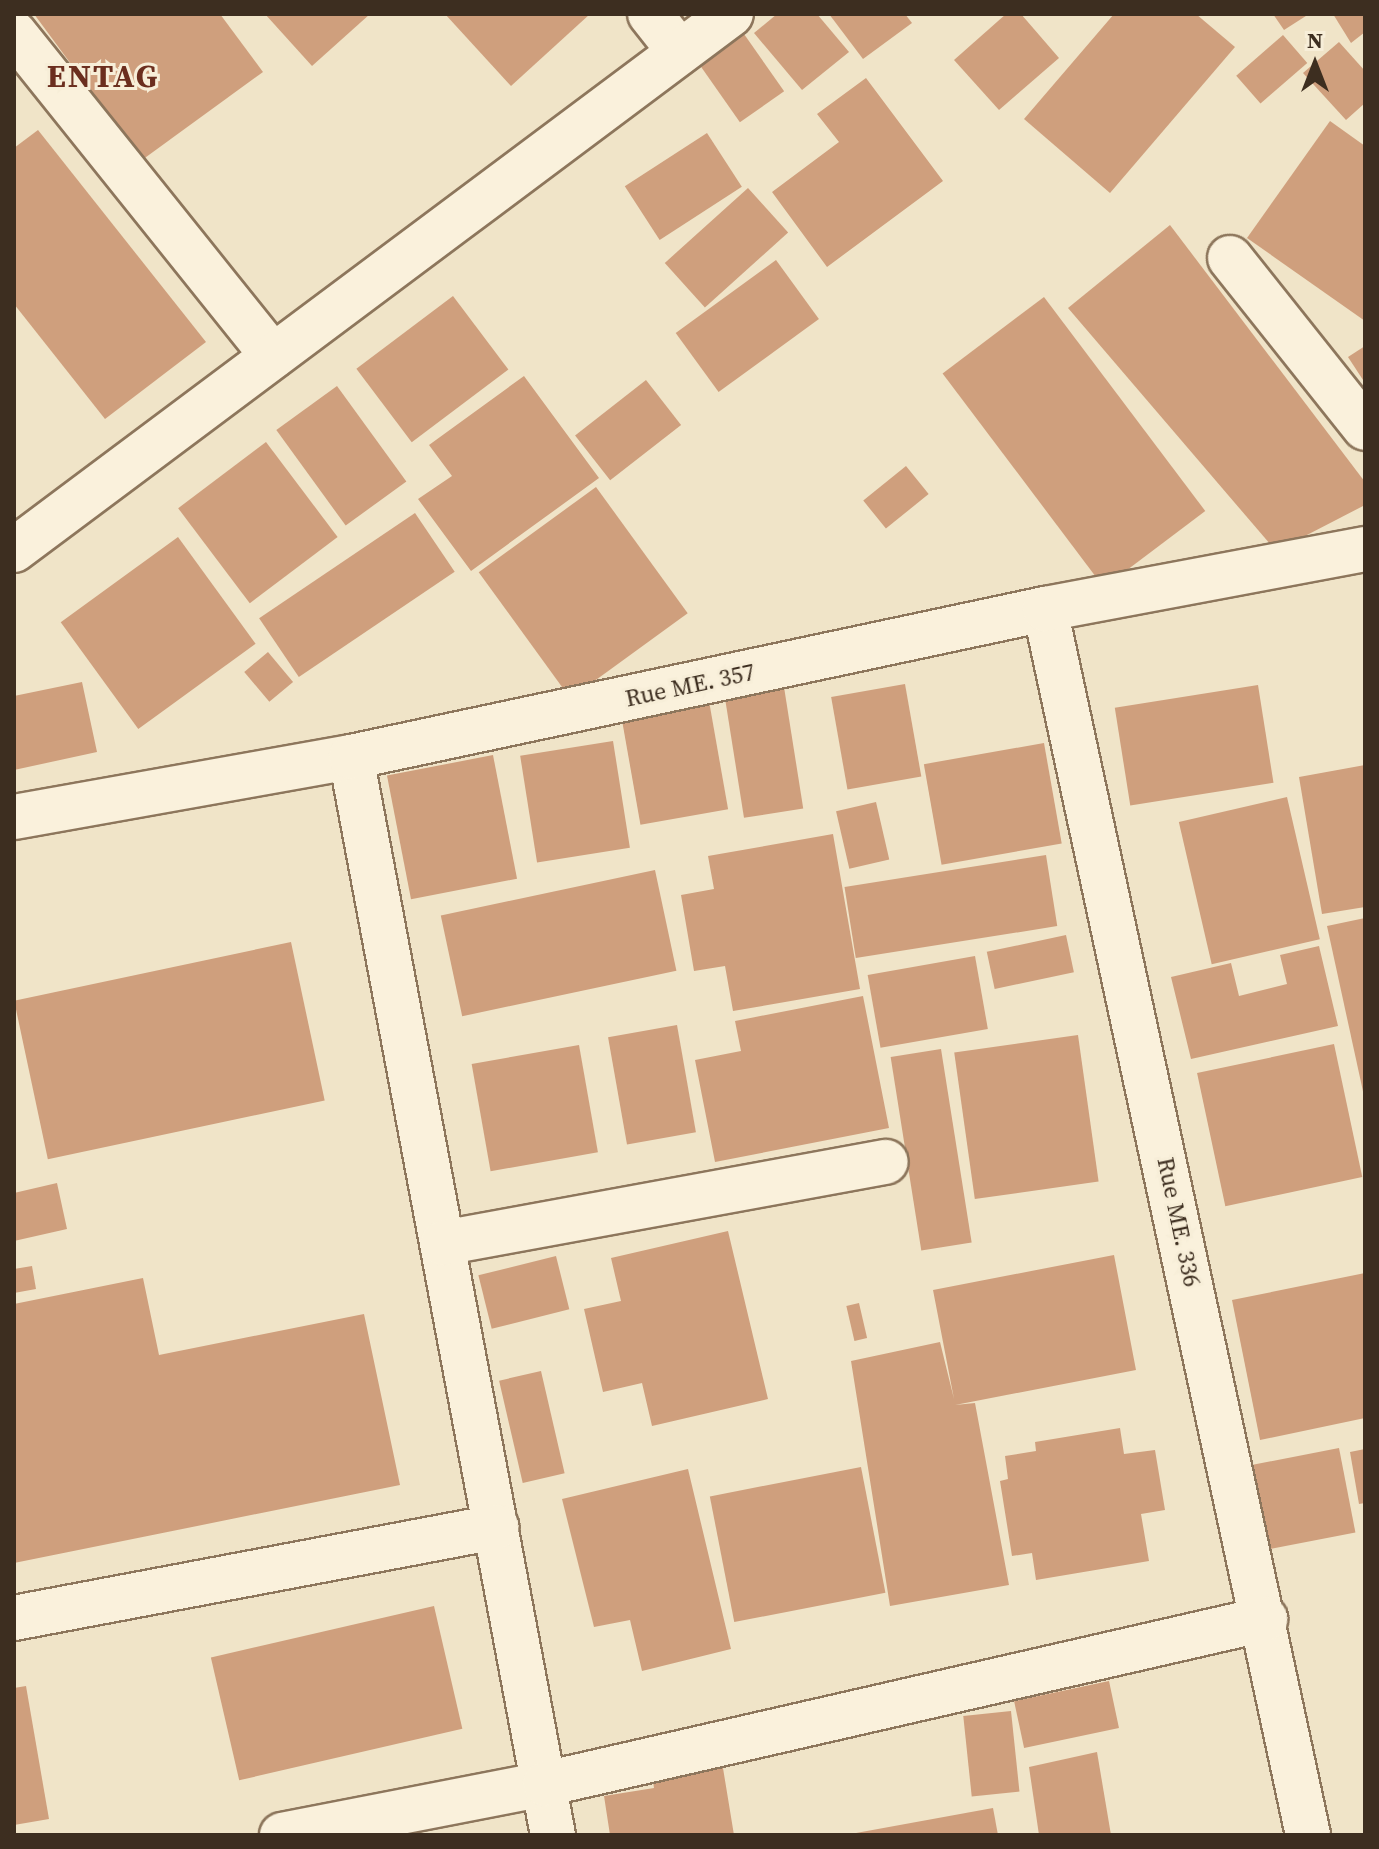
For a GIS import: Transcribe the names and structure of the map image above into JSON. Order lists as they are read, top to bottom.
{
  "streets": {
    "street": ["Rue ME. 357", "Rue ME. 336"]
  },
  "crossings": [
    ["Rue ME. 357", "Rue ME. 336"]
  ],
  "districts": ["ENTAG"],
  "north": "top"
}
